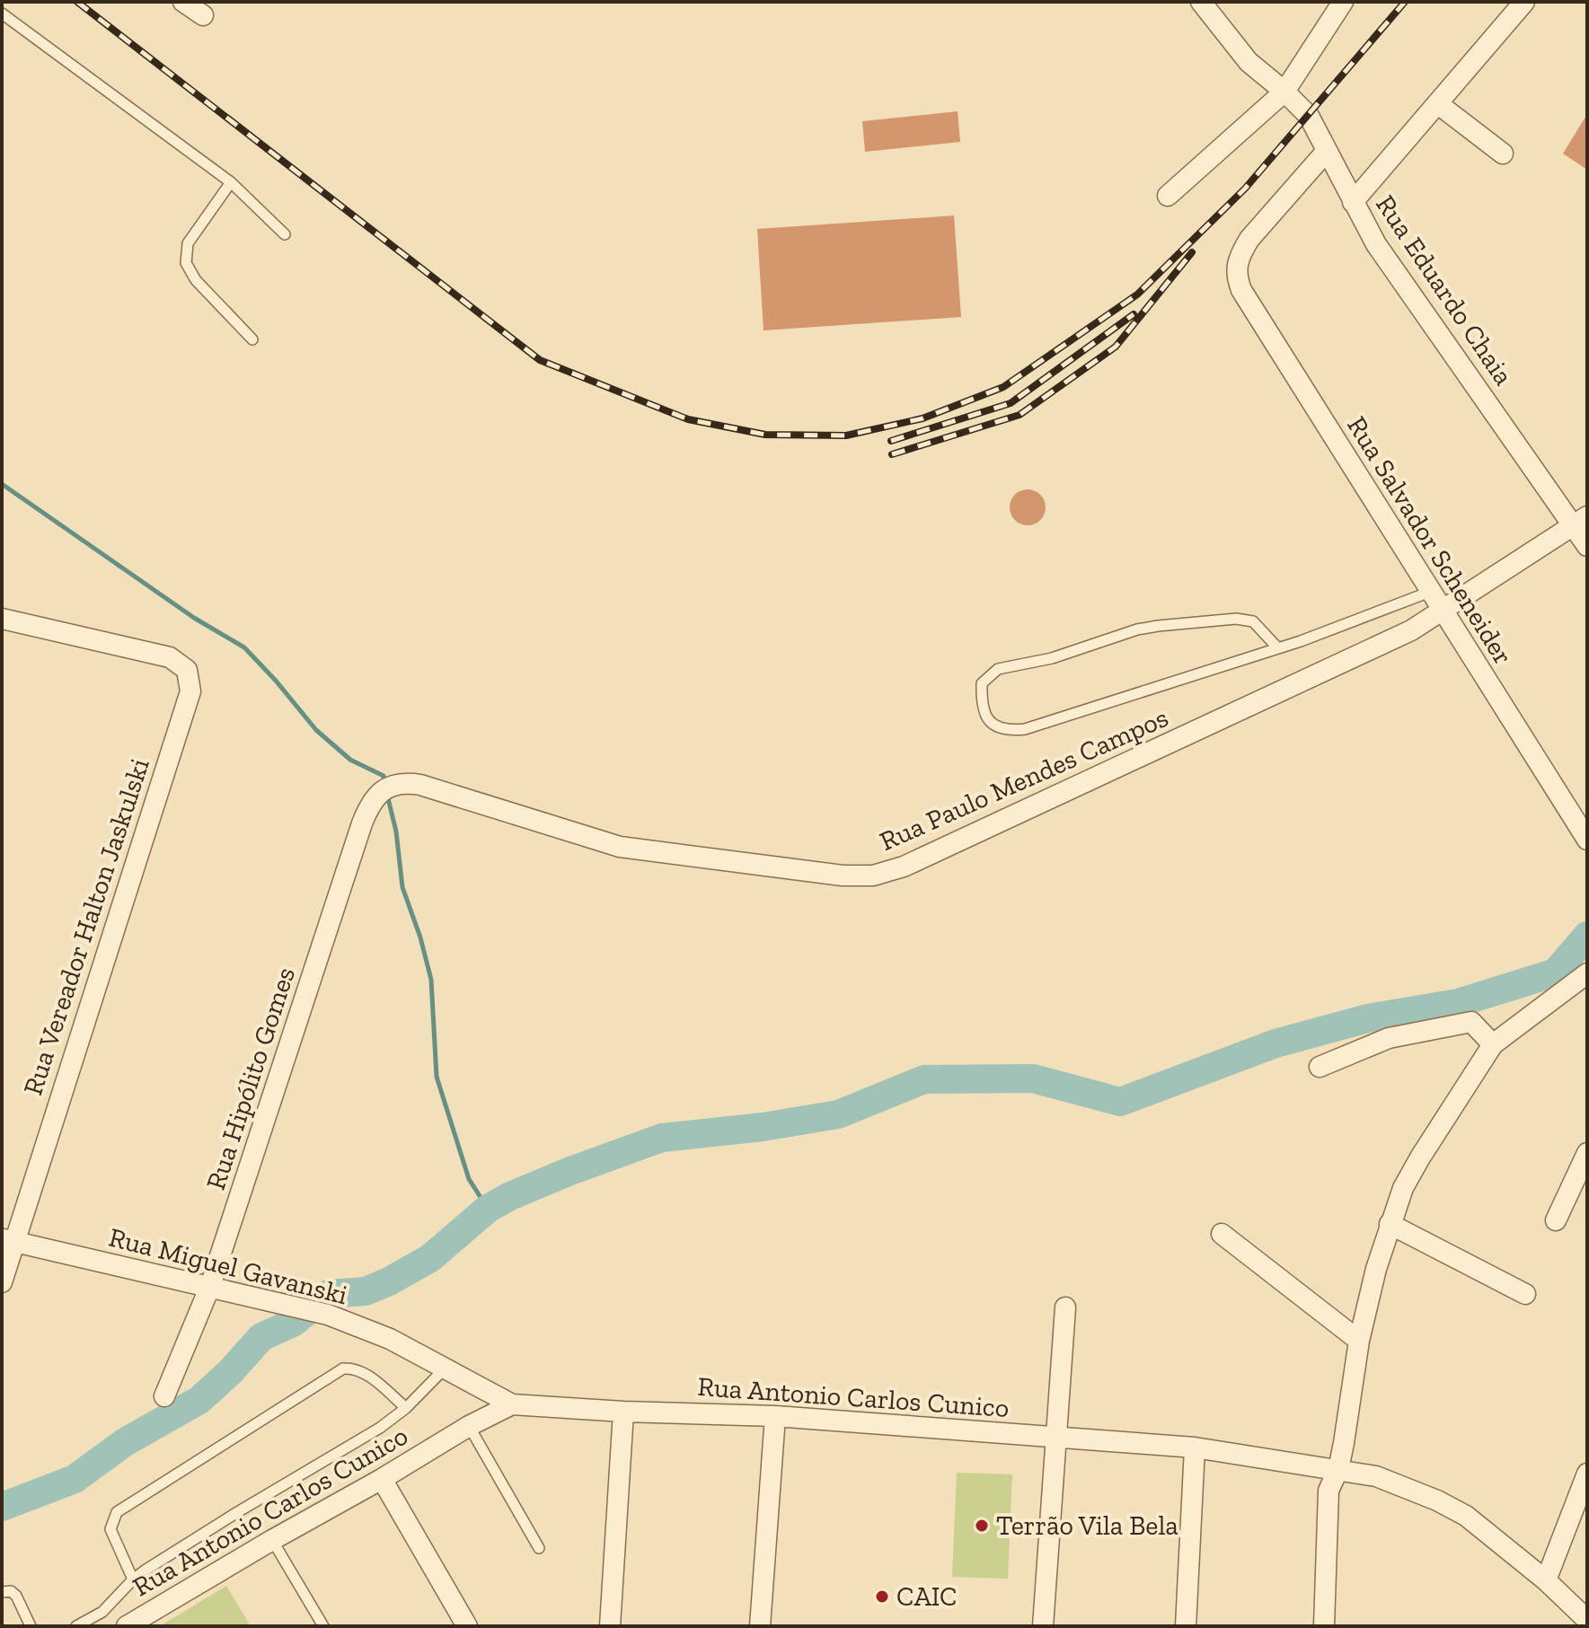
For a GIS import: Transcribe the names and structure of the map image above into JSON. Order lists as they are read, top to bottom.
{
  "streets": {
    "street": [
      "Rua Eduardo Chaia",
      "Rua Salvador Scheneider",
      "Rua Paulo Mendes Campos",
      "Rua Vereador Halton Jaskulski",
      "Rua Hipólito Gomes",
      "Rua Miguel Gavanski",
      "Rua Antonio Carlos Cunico"
    ]
  },
  "crossings": [
    ["Rua Eduardo Chaia", "Rua Salvador Scheneider"],
    ["Rua Eduardo Chaia", "Rua Paulo Mendes Campos"],
    ["Rua Salvador Scheneider", "Rua Paulo Mendes Campos"],
    ["Rua Paulo Mendes Campos", "Rua Hipólito Gomes"],
    ["Rua Vereador Halton Jaskulski", "Rua Miguel Gavanski"],
    ["Rua Hipólito Gomes", "Rua Miguel Gavanski"],
    ["Rua Miguel Gavanski", "Rua Antonio Carlos Cunico"]
  ],
  "places": ["Terrão Vila Bela", "CAIC"]
}
